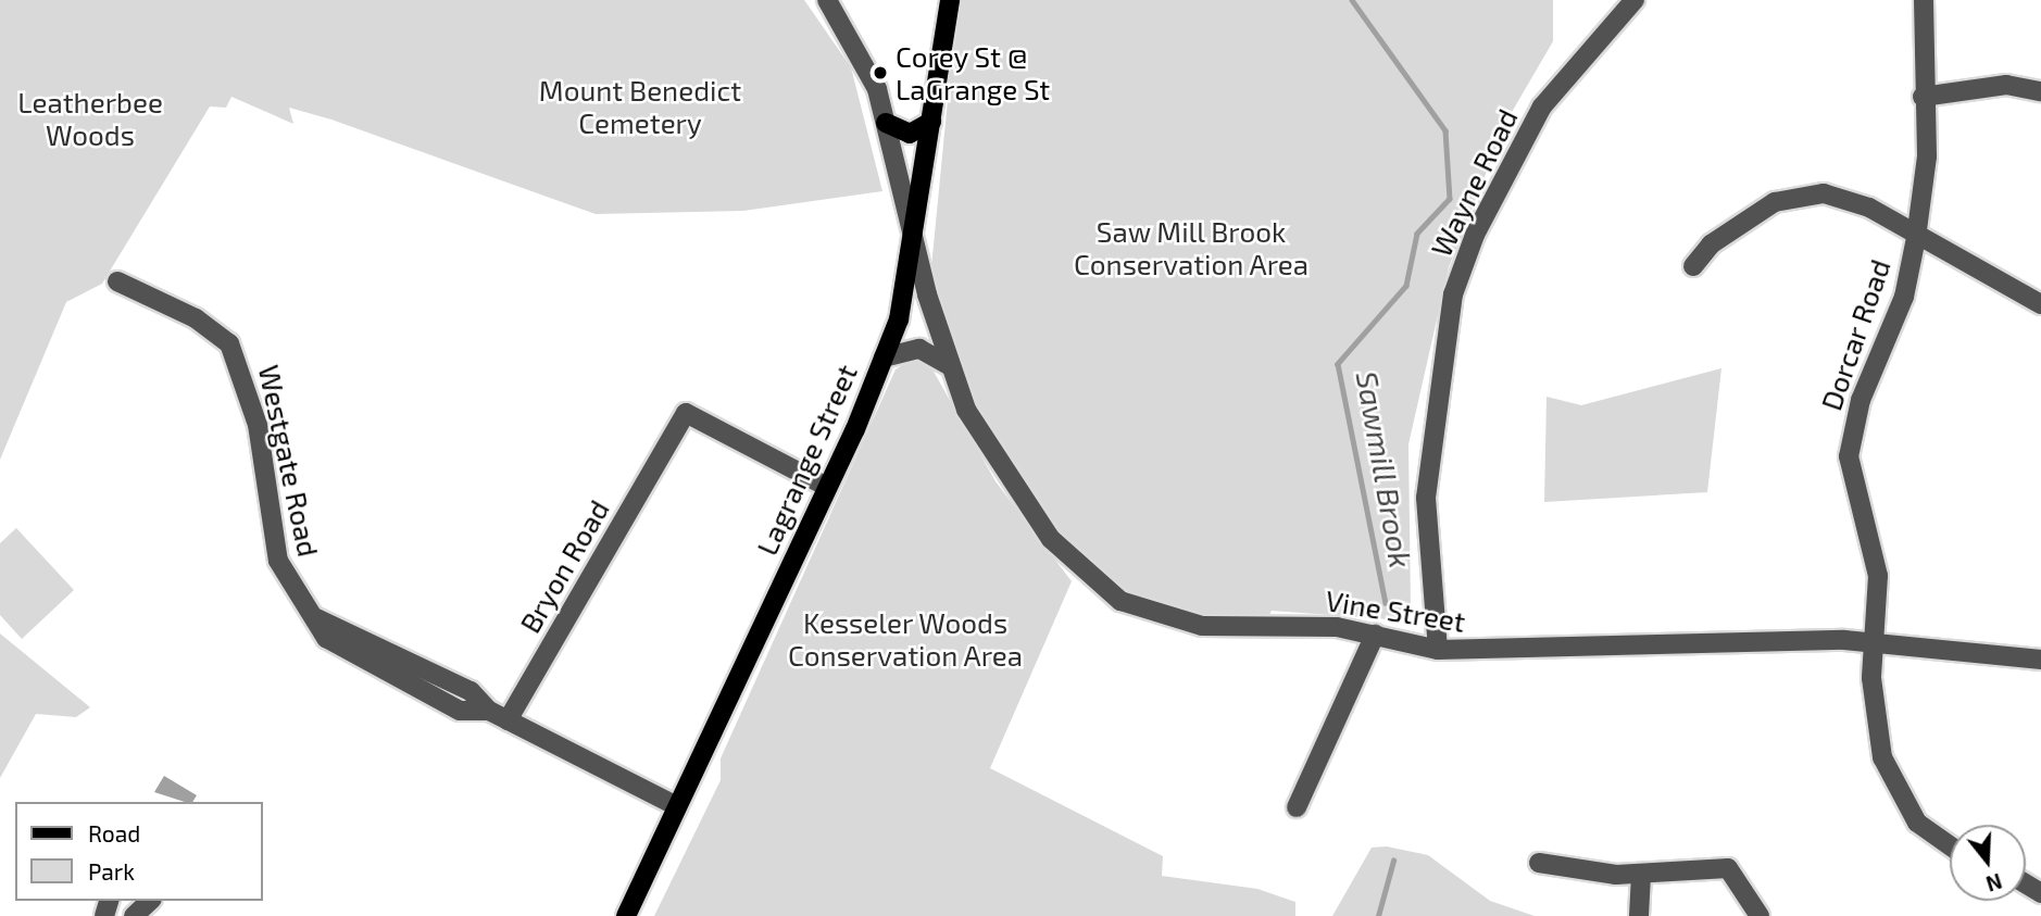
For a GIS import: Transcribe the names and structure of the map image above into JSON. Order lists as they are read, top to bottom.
{
  "streets": {
    "main road": ["Lagrange Street"],
    "street": [
      "Wayne Road",
      "Dorcar Road",
      "Westgate Road",
      "Bryon Road",
      "Vine Street"
    ]
  },
  "crossings": [
    ["Wayne Road", "Vine Street"],
    ["Dorcar Road", "Vine Street"],
    ["Lagrange Street", "Bryon Road"],
    ["Lagrange Street", "Vine Street"],
    ["Westgate Road", "Bryon Road"]
  ],
  "water": ["Sawmill Brook"],
  "parks": [
    "Mount Benedict Cemetery",
    "Leatherbee Woods",
    "Saw Mill Brook Conservation Area",
    "Kesseler Woods Conservation Area"
  ],
  "places": ["Corey St @ LaGrange St"],
  "legend": ["Road", "Park"],
  "north": "bottom"
}
